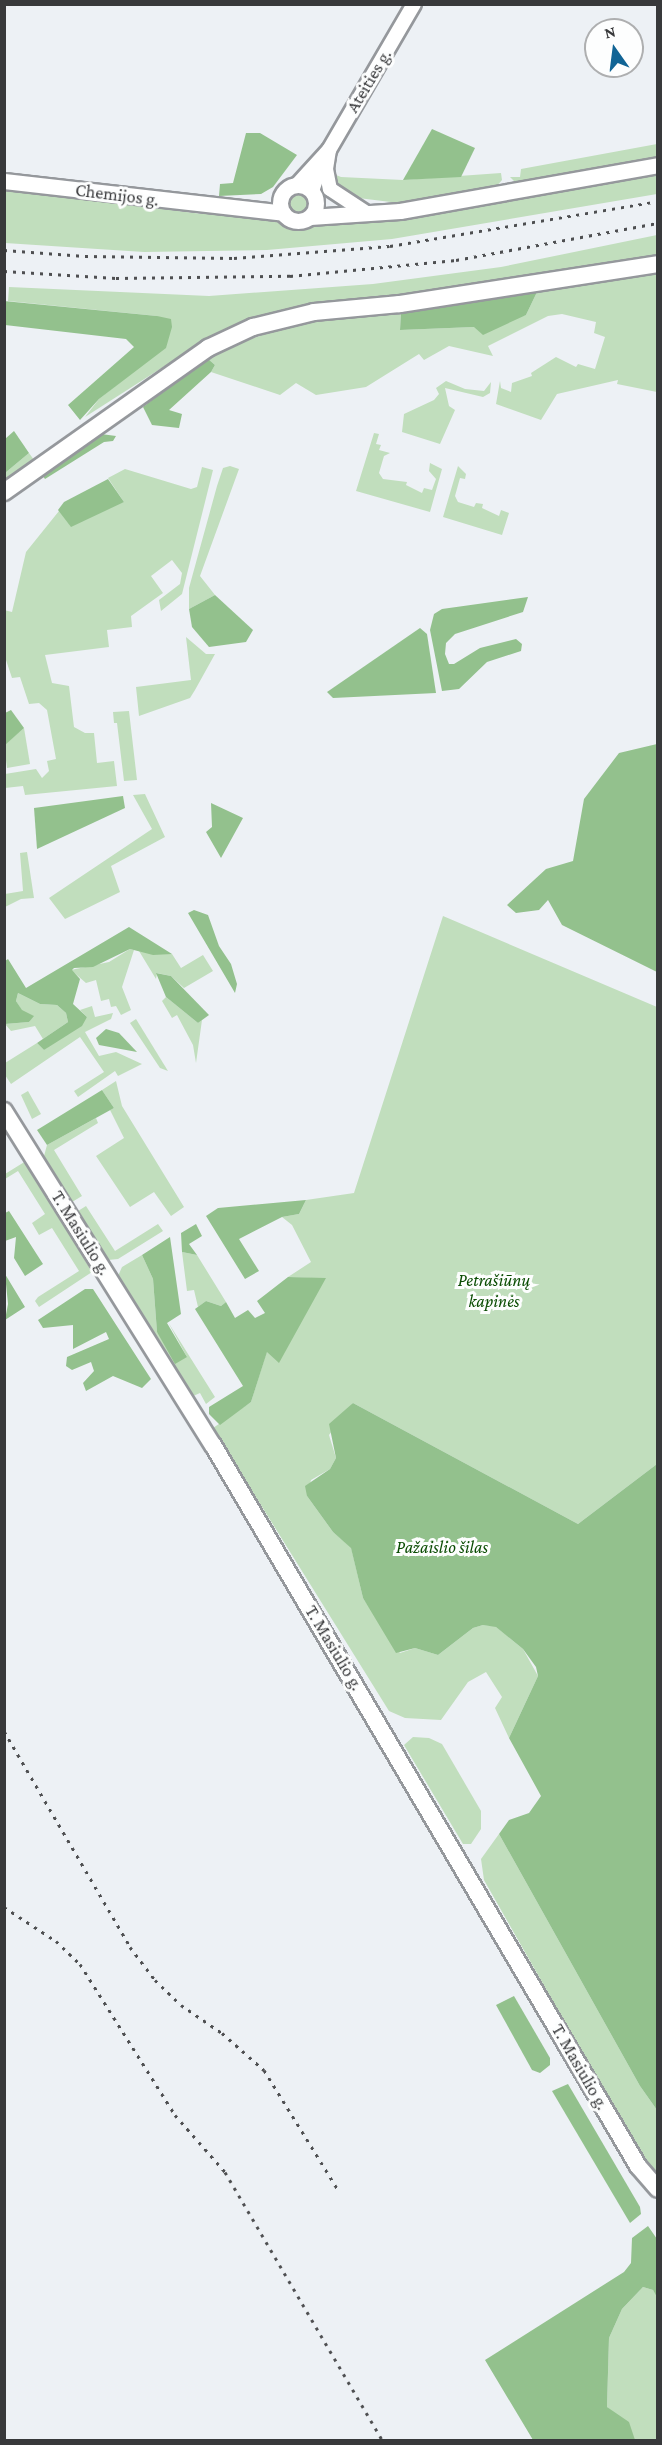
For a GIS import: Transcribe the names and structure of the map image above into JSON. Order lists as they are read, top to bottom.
{
  "streets": {
    "main road": ["Chemijos g.", "T. Masiulio g."],
    "street": ["Ateities g."]
  },
  "crossings": [
    ["Ateities g.", "Chemijos g."]
  ],
  "parks": ["Petrašiūnų kapinės", "Pažaislio šilas"],
  "north": "top"
}
